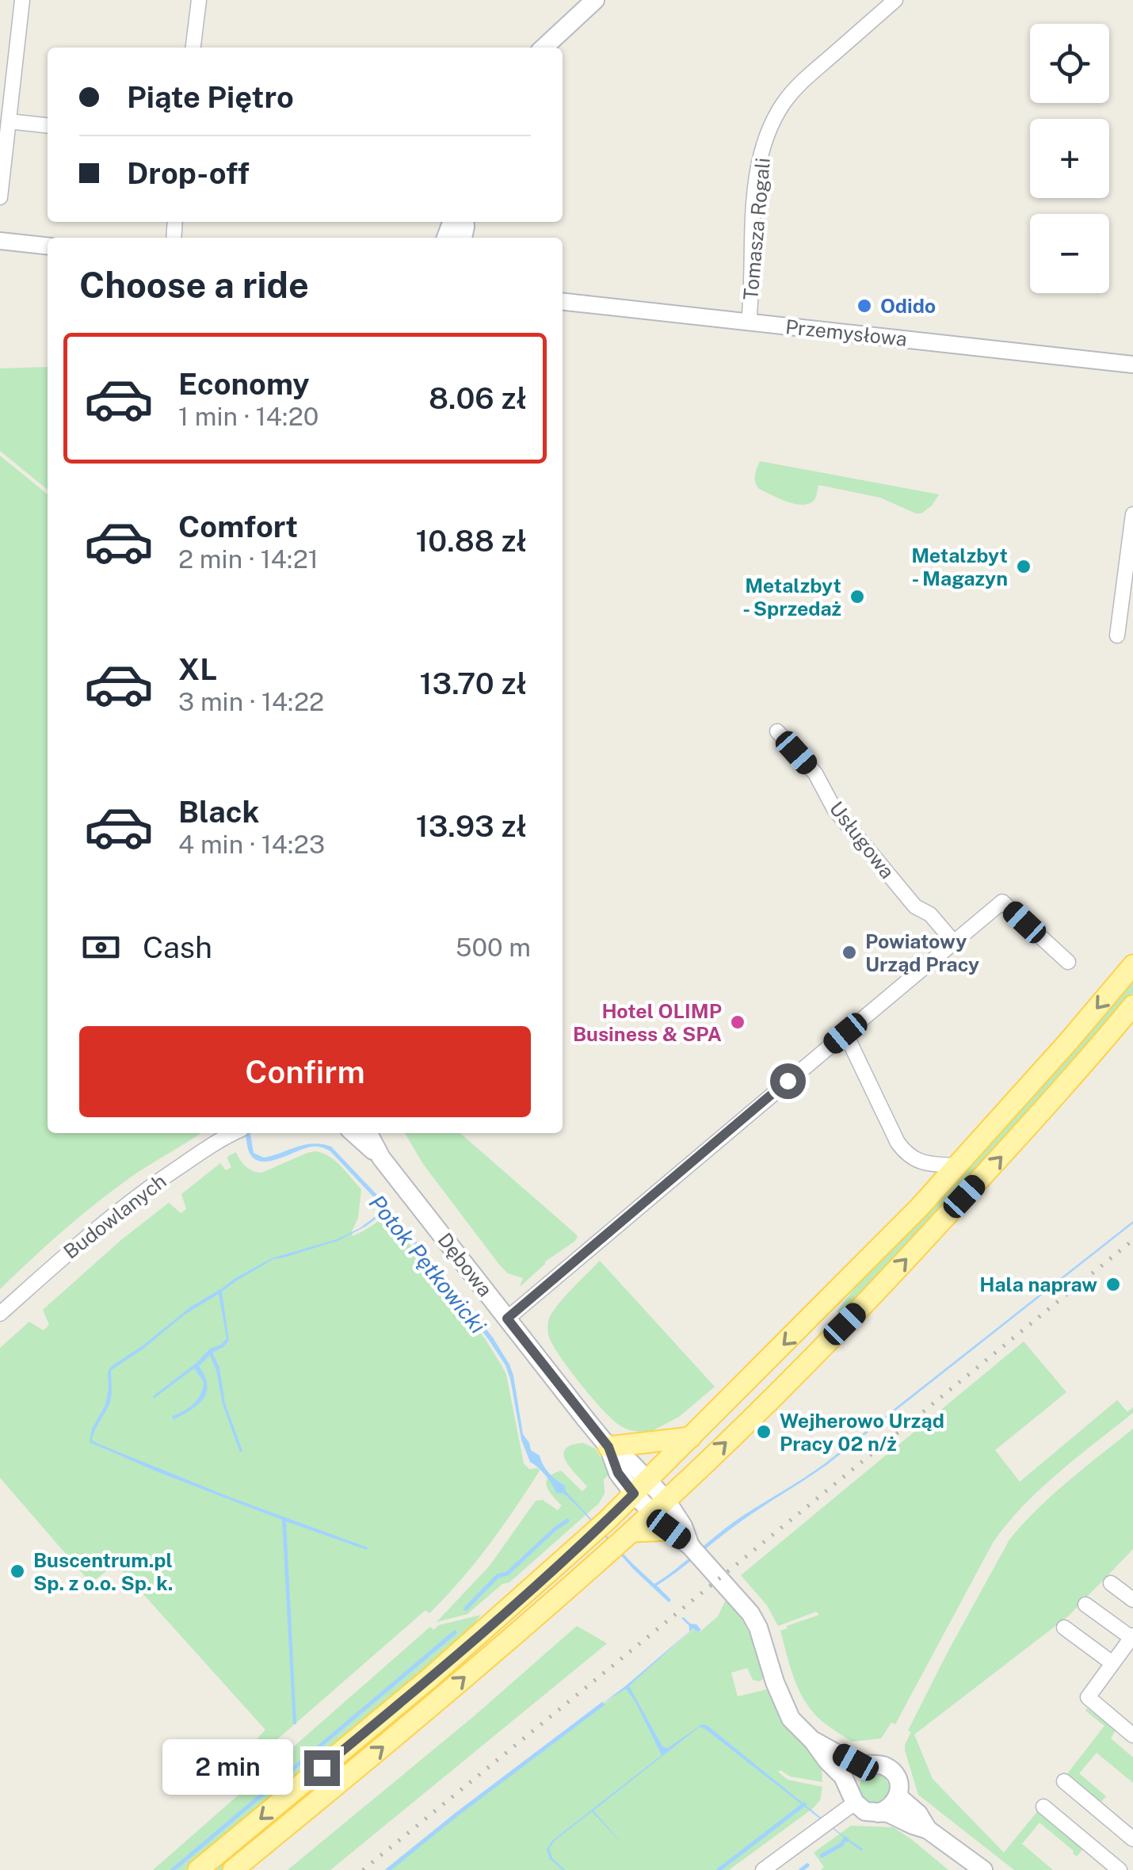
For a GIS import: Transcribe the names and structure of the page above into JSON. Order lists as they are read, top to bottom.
{
  "streets": {
    "main road": ["Dębowa"],
    "street": [
      "Tomasza Rogali",
      "Przemysłowa",
      "Usługowa",
      "Budowlanych"
    ]
  },
  "crossings": [
    ["Tomasza Rogali", "Przemysłowa"]
  ],
  "water": ["Potok Pętkowicki"],
  "places": [
    "Odido",
    "Metalzbyt - Magazyn",
    "Metalzbyt - Sprzedaż",
    "Powiatowy Urząd Pracy",
    "Hotel OLIMP Business & SPA",
    "Hala napraw",
    "Wejherowo Urząd Pracy 02 n/ż",
    "Buscentrum.pl Sp. z o.o. Sp. k."
  ],
  "page": {
    "map_buttons": ["+", "−"],
    "banner": ["Piąte Piętro", "Drop-off"],
    "heading": "Choose a ride",
    "list": [
      {
        "name": "Economy",
        "note": "1 min · 14:20",
        "value": "8.06 zł"
      },
      {
        "name": "Comfort",
        "note": "2 min · 14:21",
        "value": "10.88 zł"
      },
      {
        "name": "XL",
        "note": "3 min · 14:22",
        "value": "13.70 zł"
      },
      {
        "name": "Black",
        "note": "4 min · 14:23",
        "value": "13.93 zł"
      }
    ],
    "pay": ["Cash", "500 m"],
    "buttons": "Confirm",
    "bubble": "2 min"
  }
}
